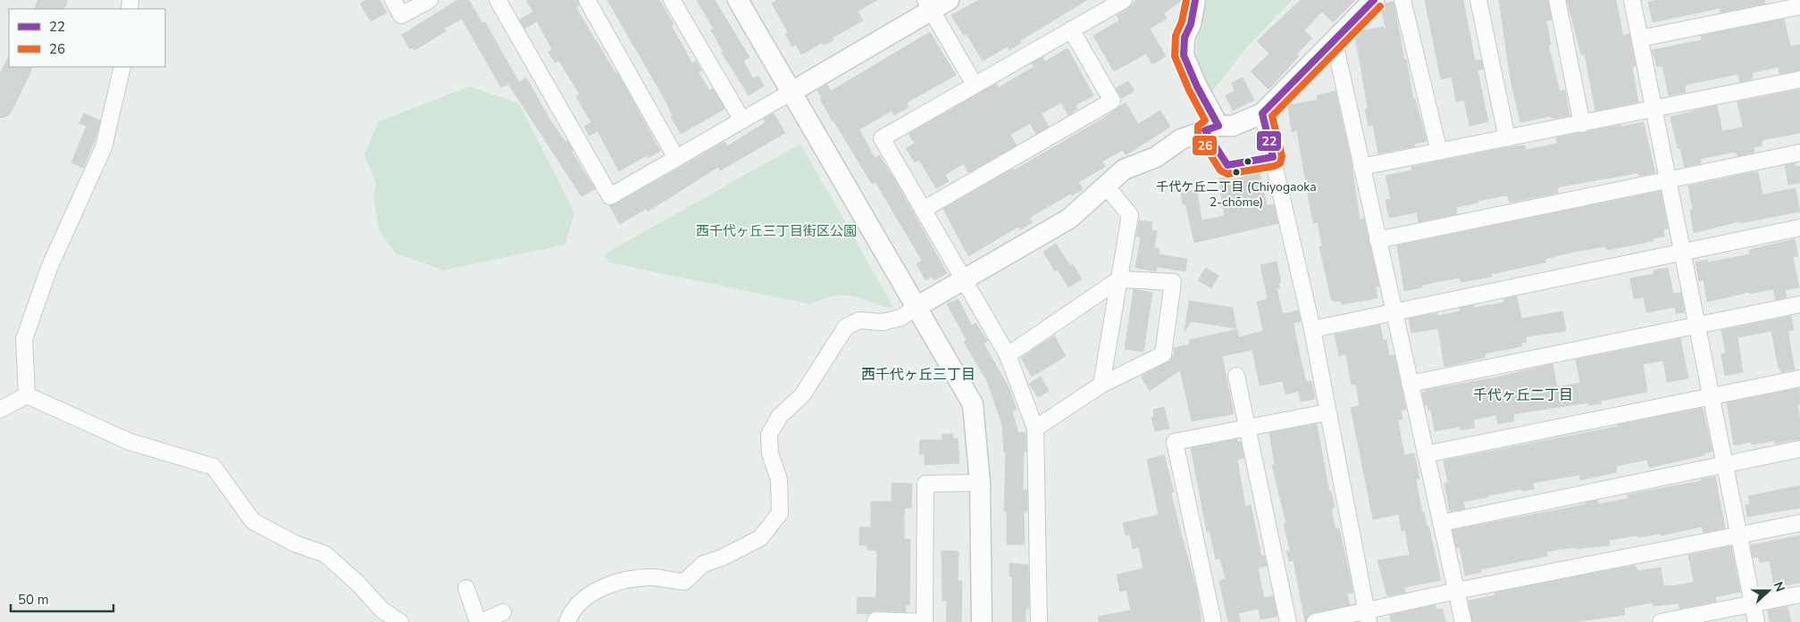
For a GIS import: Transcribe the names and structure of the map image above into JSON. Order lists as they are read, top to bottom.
{
  "districts": ["西千代ヶ丘三丁目", "千代ヶ丘二丁目"],
  "parks": ["西千代ヶ丘三丁目街区公園"],
  "places": ["千代ケ丘二丁目 (Chiyogaoka 2-chōme)"],
  "lines": ["transit line 22", "transit line 26"],
  "legend": ["22", "26"],
  "scale_bar": "50 m",
  "north": "right"
}
